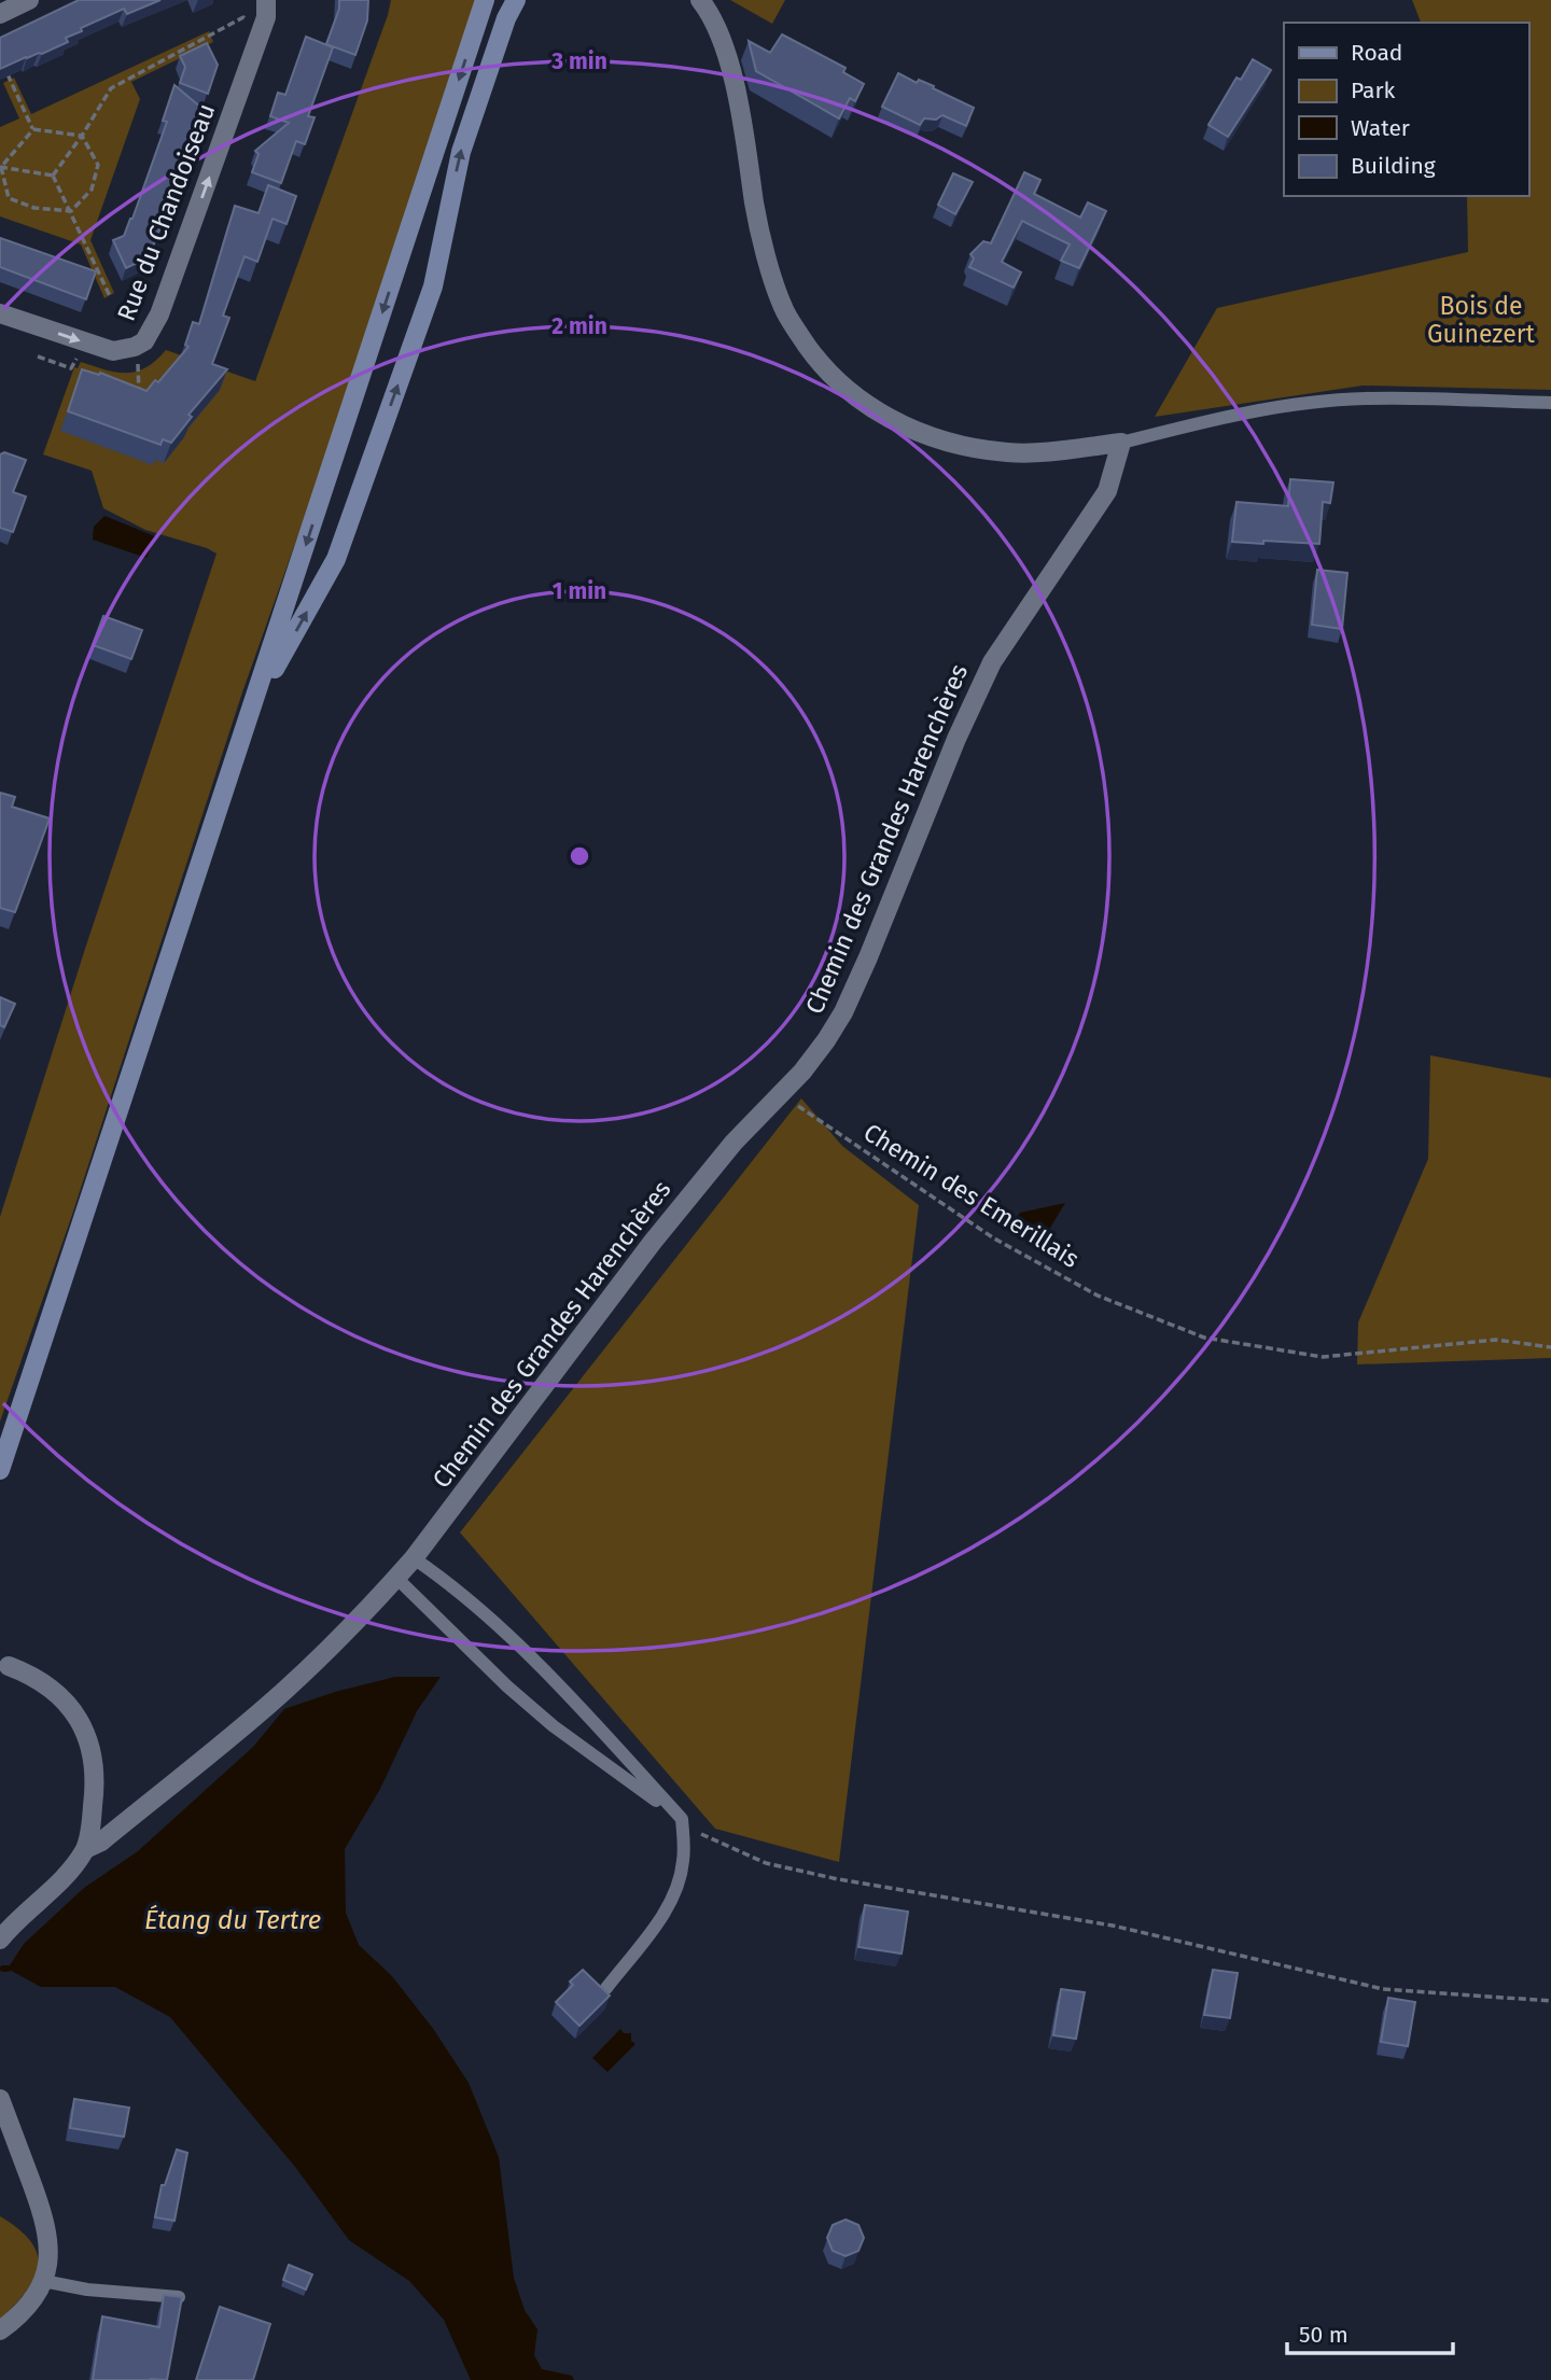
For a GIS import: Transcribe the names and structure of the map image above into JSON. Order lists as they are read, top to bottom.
{
  "streets": {
    "street": ["Rue du Chandoiseau", "Chemin des Grandes Harenchères"],
    "path": ["Chemin des Emerillais"]
  },
  "crossings": [
    ["Chemin des Grandes Harenchères", "Chemin des Emerillais"]
  ],
  "one_way": ["Rue du Chandoiseau"],
  "water": ["Étang du Tertre"],
  "parks": ["Bois de Guinezert"],
  "legend": [
    "Road",
    "Park",
    "Water",
    "Building"
  ],
  "scale_bar": "50 m",
  "rings": ["3 min", "2 min", "1 min"]
}
